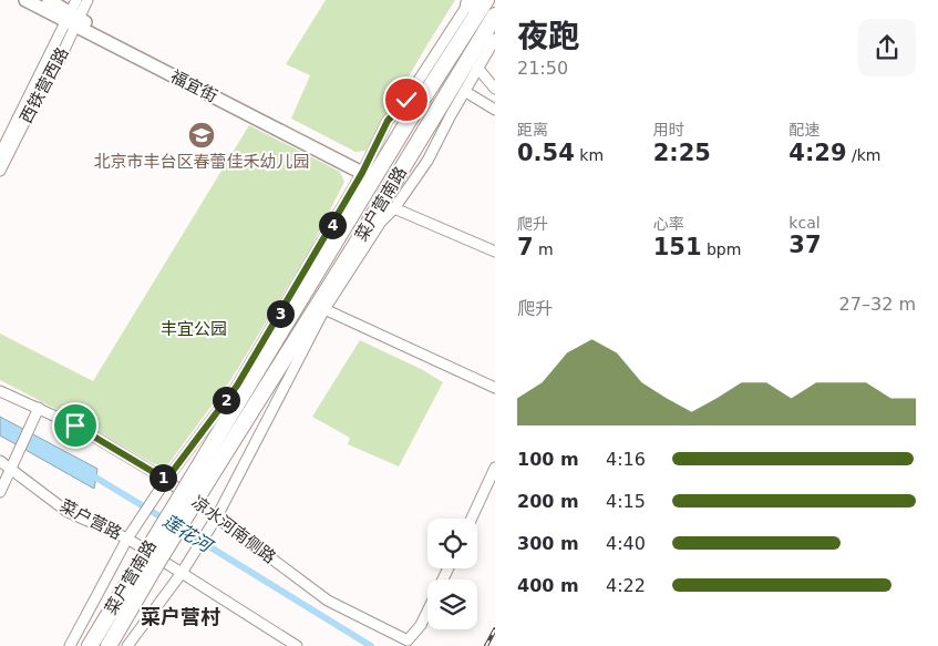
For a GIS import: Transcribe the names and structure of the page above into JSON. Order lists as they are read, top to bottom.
{
  "streets": {
    "highway": ["菜户营南路"],
    "main road": ["福宜街"],
    "street": ["西铁营西路", "菜户营路", "凉水河南侧路"]
  },
  "crossings": [
    ["西铁营西路", "福宜街"],
    ["福宜街", "菜户营南路"],
    ["菜户营南路", "菜户营路"],
    ["菜户营南路", "凉水河南侧路"]
  ],
  "districts": ["菜户营村"],
  "water": ["莲花河"],
  "parks": ["丰宜公园"],
  "places": {
    "school or university": ["北京市丰台区春蕾佳禾幼儿园"]
  },
  "page": {
    "heading": ["夜跑", "21:50"],
    "stats": [
      ["距离", "0.54 km"],
      ["用时", "2:25"],
      ["配速", "4:29 /km"],
      ["爬升", "7 m"],
      ["心率", "151 bpm"],
      ["kcal", "37"]
    ],
    "pins": [
      "4",
      "3",
      "2",
      "1"
    ],
    "chart": ["爬升", "27–32 m"],
    "list": [
      {
        "name": "100 m",
        "note": "4:16"
      },
      {
        "name": "200 m",
        "note": "4:15"
      },
      {
        "name": "300 m",
        "note": "4:40"
      },
      {
        "name": "400 m",
        "note": "4:22"
      }
    ]
  }
}
